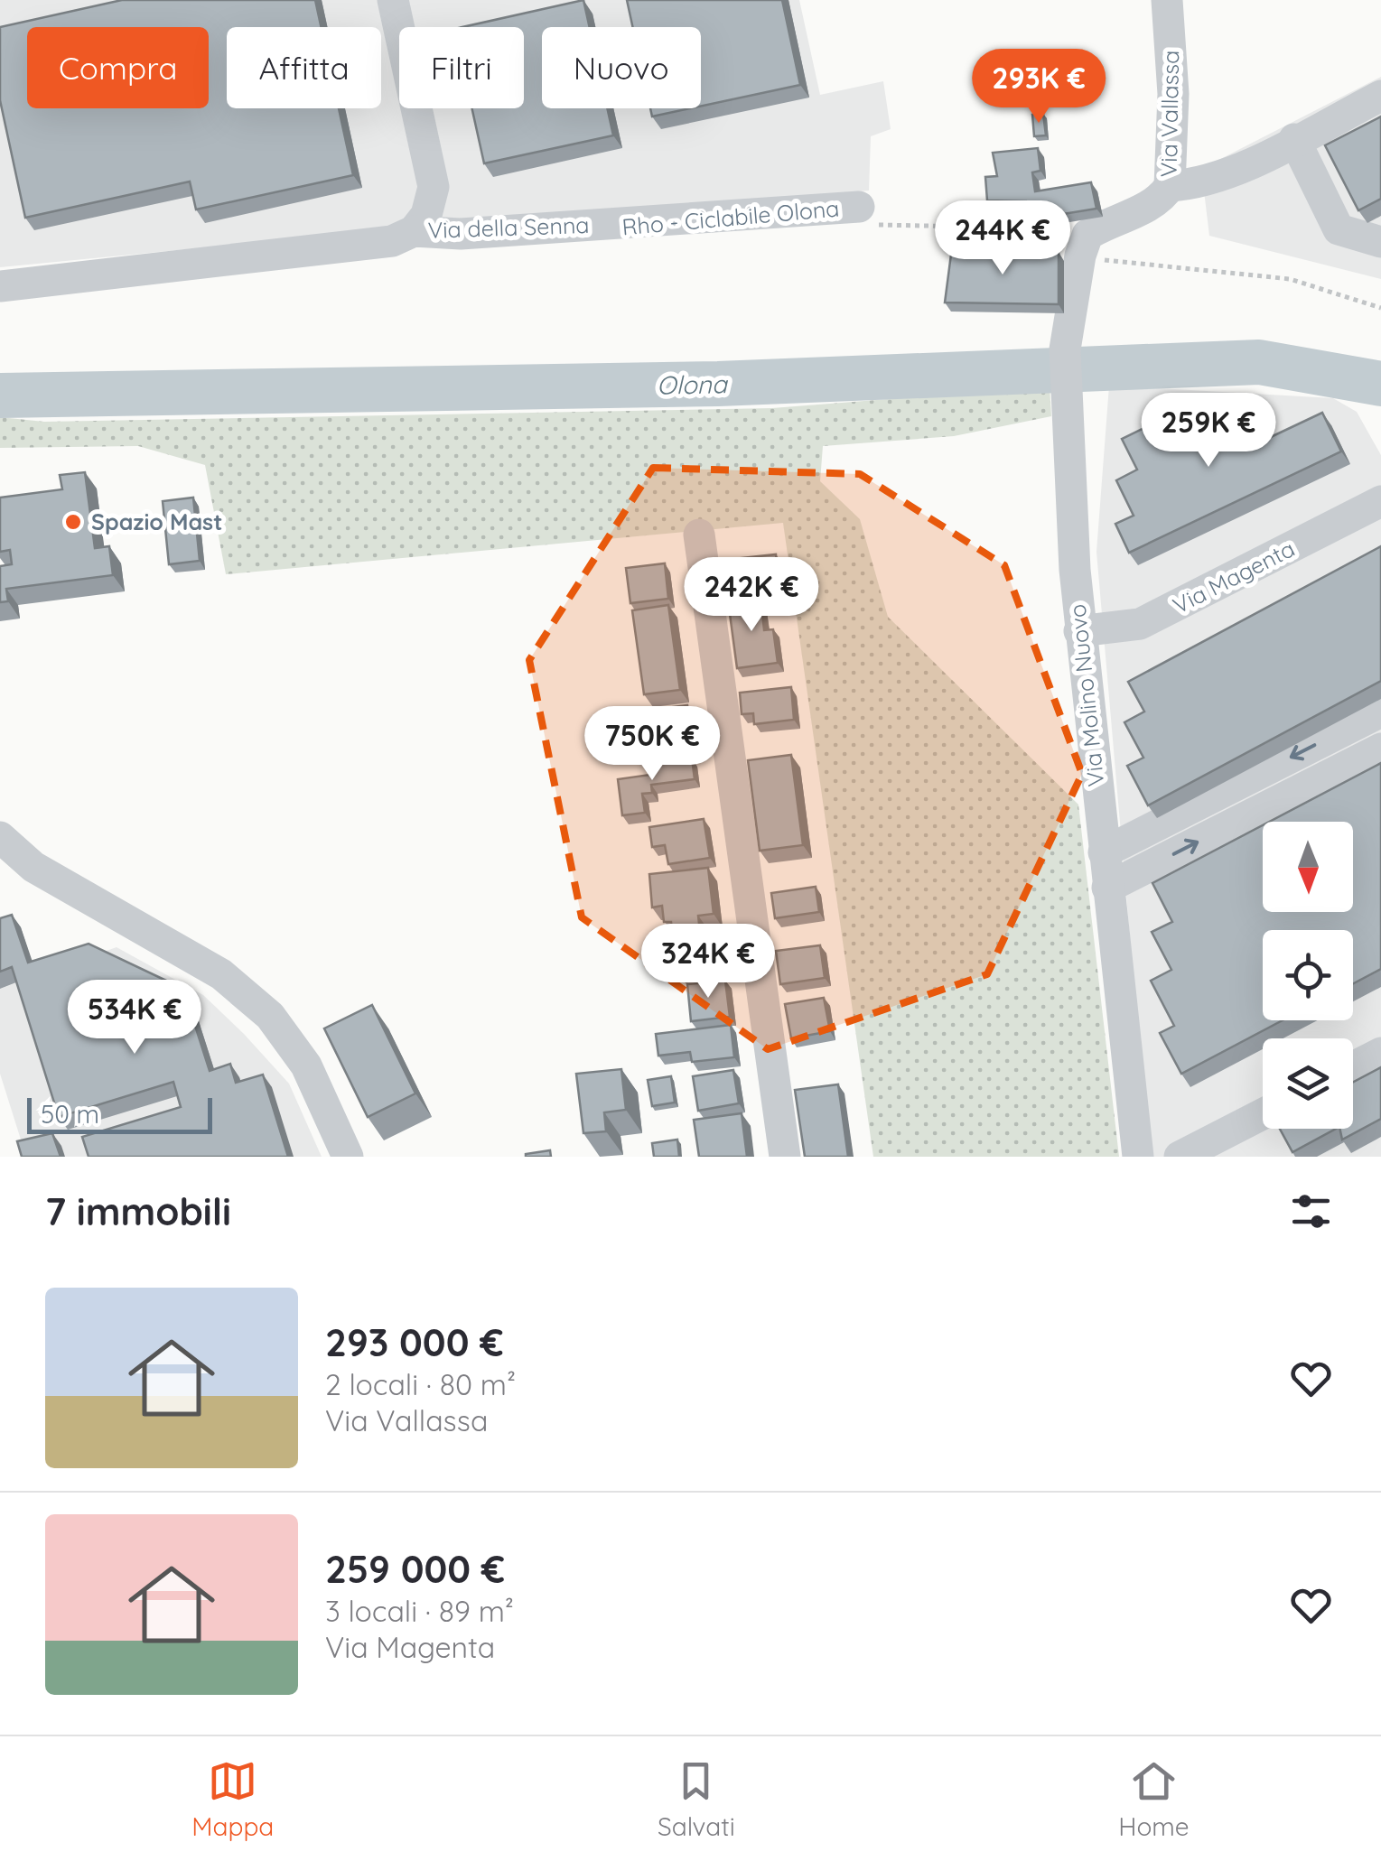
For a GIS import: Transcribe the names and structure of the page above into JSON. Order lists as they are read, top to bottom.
{
  "streets": {
    "street": [
      "Via Vallassa",
      "Via della Senna",
      "Via Magenta",
      "Via Molino Nuovo"
    ],
    "path": ["Rho - Ciclabile Olona"]
  },
  "crossings": [
    ["Via Vallassa", "Rho - Ciclabile Olona"],
    ["Via Vallassa", "Via Molino Nuovo"],
    ["Rho - Ciclabile Olona", "Via della Senna"],
    ["Rho - Ciclabile Olona", "Via Molino Nuovo"],
    ["Via Magenta", "Via Molino Nuovo"]
  ],
  "water": ["Olona"],
  "places": ["Spazio Mast"],
  "scale_bar": "50 m",
  "north": "bottom",
  "page": {
    "chip": [
      "Compra",
      "Affitta",
      "Filtri",
      "Nuovo"
    ],
    "price": [
      "293K €",
      "244K €",
      "259K €",
      "242K €",
      "750K €",
      "324K €",
      "534K €"
    ],
    "scale": "50 m",
    "heading": "7 immobili",
    "list": [
      {
        "name": "293 000 €",
        "note": "2 locali · 80 m² · Via Vallassa"
      },
      {
        "name": "259 000 €",
        "note": "3 locali · 89 m² · Via Magenta"
      }
    ],
    "tabs": ["Mappa", "Salvati", "Home"]
  }
}
